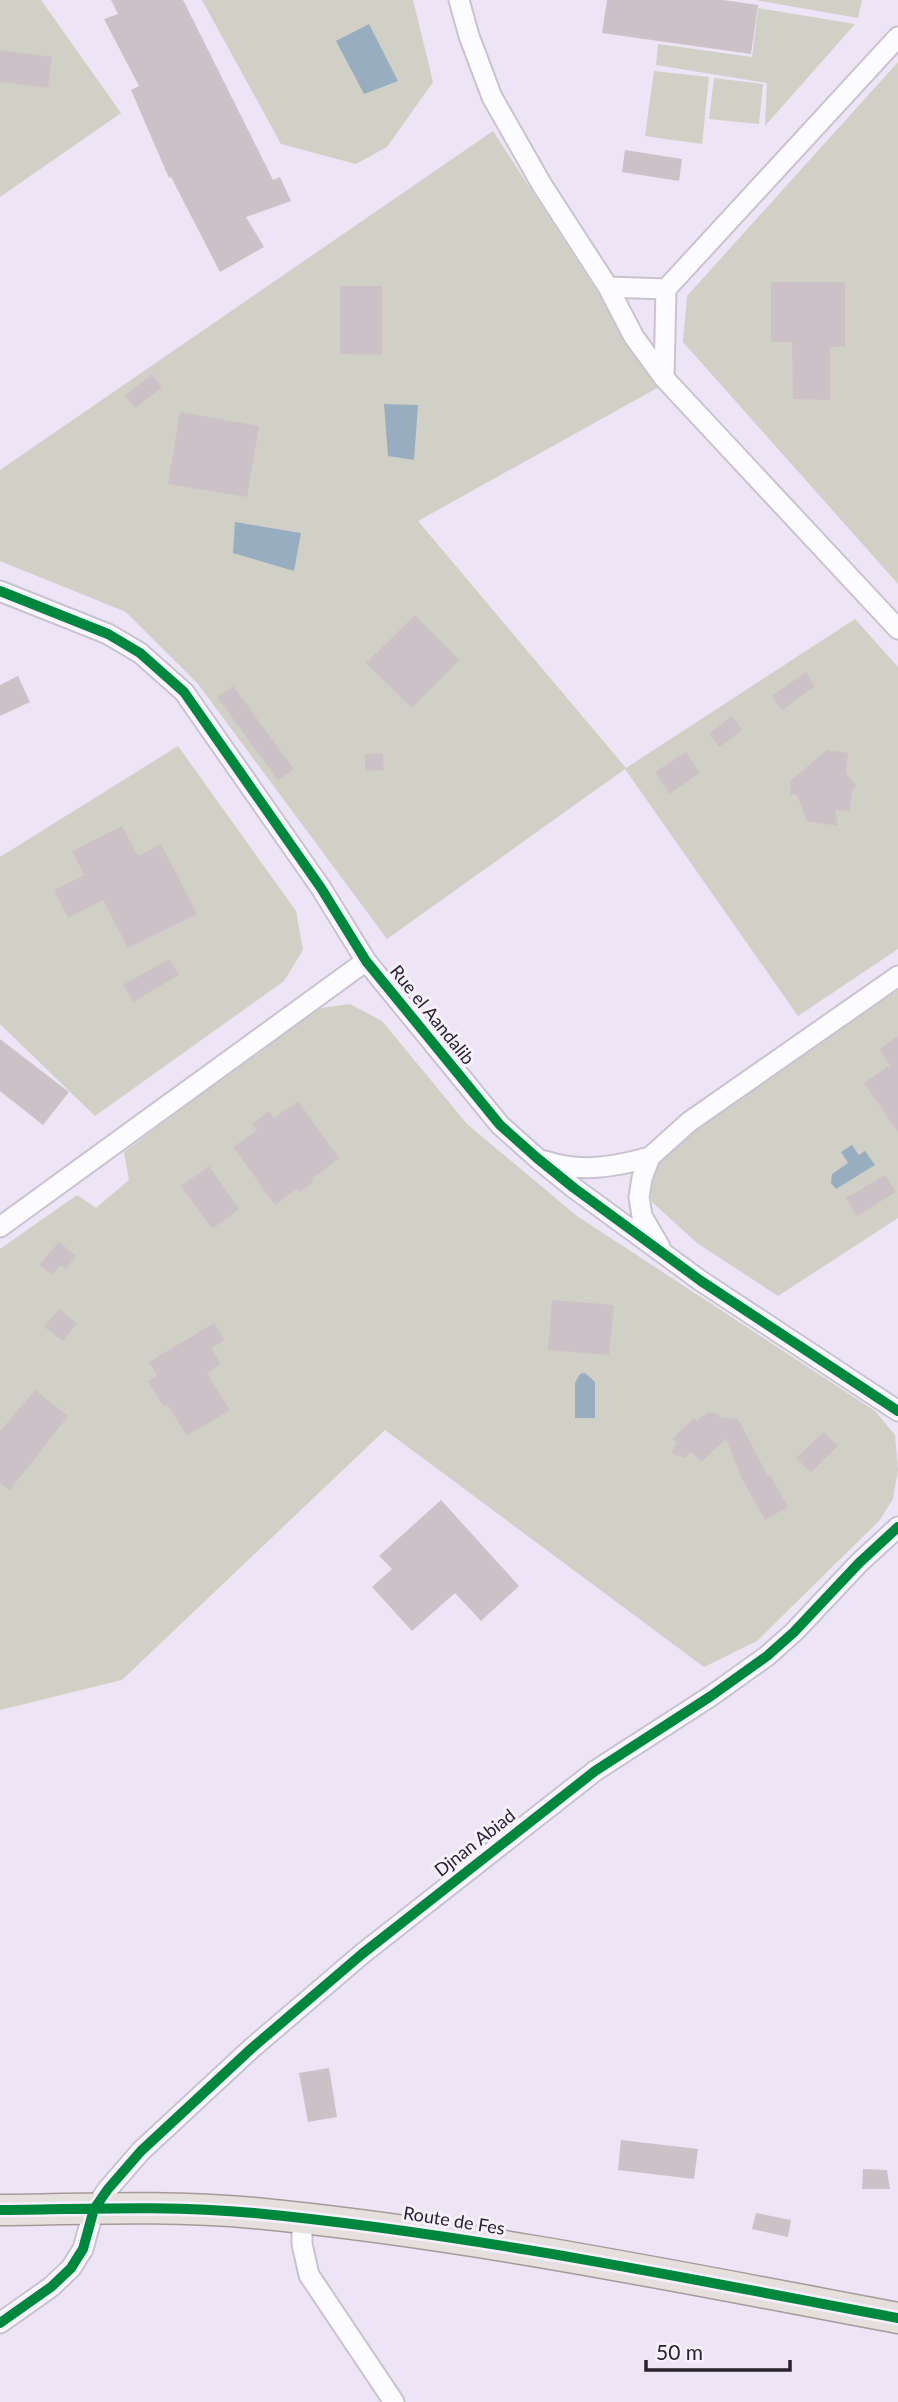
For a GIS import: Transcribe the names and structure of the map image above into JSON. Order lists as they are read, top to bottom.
{
  "streets": {
    "main road": ["Route de Fes"],
    "street": ["Rue el Aandalib", "Djnan Abiad"]
  },
  "crossings": [
    ["Djnan Abiad", "Route de Fes"]
  ],
  "scale_bar": "50 m"
}
